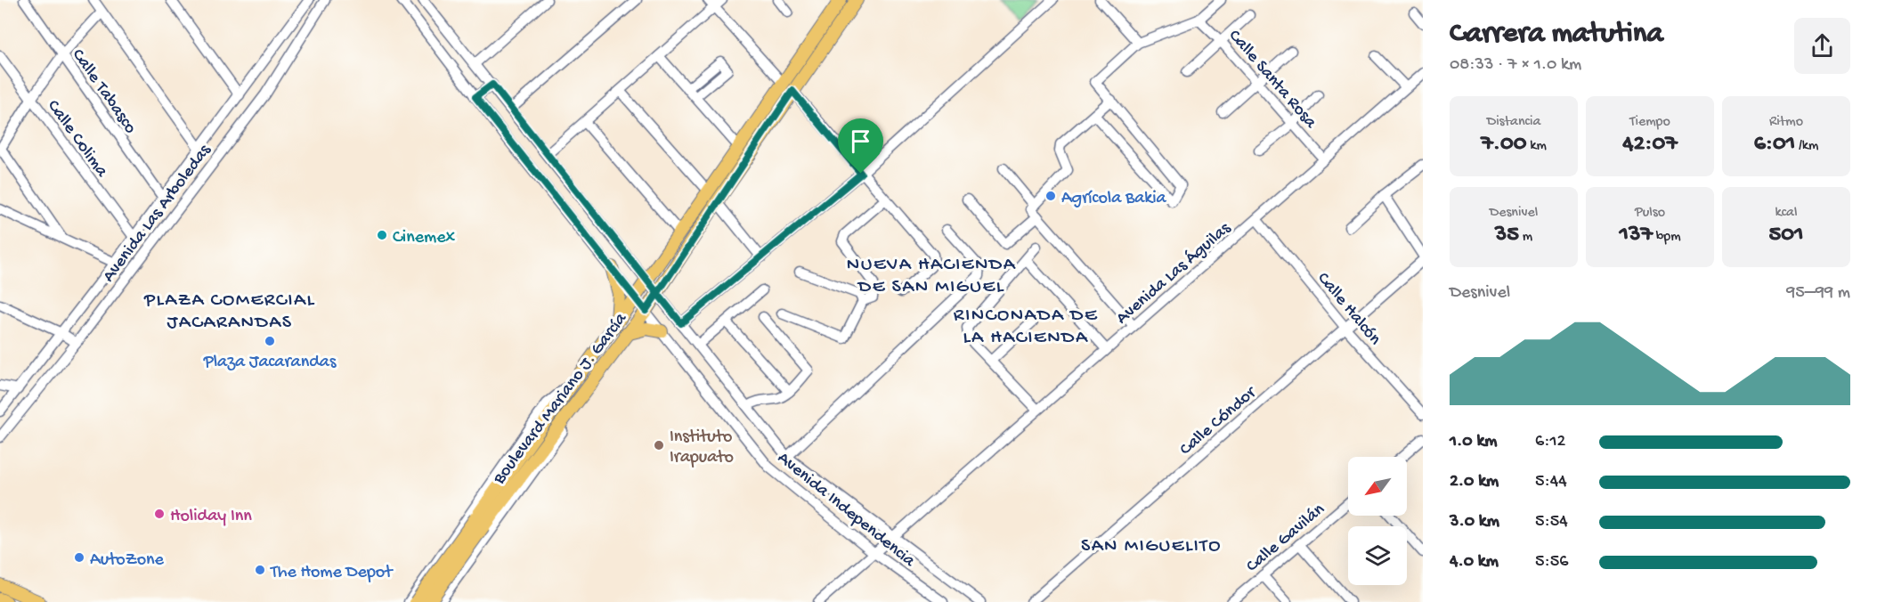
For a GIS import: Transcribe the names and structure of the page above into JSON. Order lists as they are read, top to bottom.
{
  "streets": {
    "main road": ["Boulevard Mariano J. García"],
    "street": [
      "Calle Santa Rosa",
      "Calle Tabasco",
      "Calle Colima",
      "Avenida Las Arboledas",
      "Avenida Las Águilas",
      "Calle Halcón",
      "Calle Cóndor",
      "Avenida Independencia",
      "Calle Gavilán"
    ]
  },
  "crossings": [
    ["Calle Santa Rosa", "Avenida Las Águilas"],
    ["Calle Tabasco", "Avenida Las Arboledas"],
    ["Calle Colima", "Avenida Las Arboledas"],
    ["Avenida Las Águilas", "Calle Halcón"],
    ["Avenida Las Águilas", "Avenida Independencia"],
    ["Calle Halcón", "Calle Cóndor"],
    ["Boulevard Mariano J. García", "Avenida Independencia"]
  ],
  "districts": [
    "NUEVA HACIENDA DE SAN MIGUEL",
    "PLAZA COMERCIAL JACARANDAS",
    "RINCONADA DE LA HACIENDA",
    "SAN MIGUELITO"
  ],
  "places": [
    "Agrícola Bakia",
    "Cinemex",
    "Plaza Jacarandas",
    "Instituto Irapuato",
    "Holiday Inn",
    "AutoZone",
    "The Home Depot"
  ],
  "north": "bottom left",
  "page": {
    "heading": ["Carrera matutina", "08:33 · 7 × 1.0 km"],
    "stats": [
      ["Distancia", "7.00 km"],
      ["Tiempo", "42:07"],
      ["Ritmo", "6:01 /km"],
      ["Desnivel", "35 m"],
      ["Pulso", "137 bpm"],
      ["kcal", "501"]
    ],
    "chart": ["Desnivel", "95–99 m"],
    "list": [
      {
        "name": "1.0 km",
        "note": "6:12"
      },
      {
        "name": "2.0 km",
        "note": "5:44"
      },
      {
        "name": "3.0 km",
        "note": "5:54"
      },
      {
        "name": "4.0 km",
        "note": "5:56"
      }
    ]
  }
}
